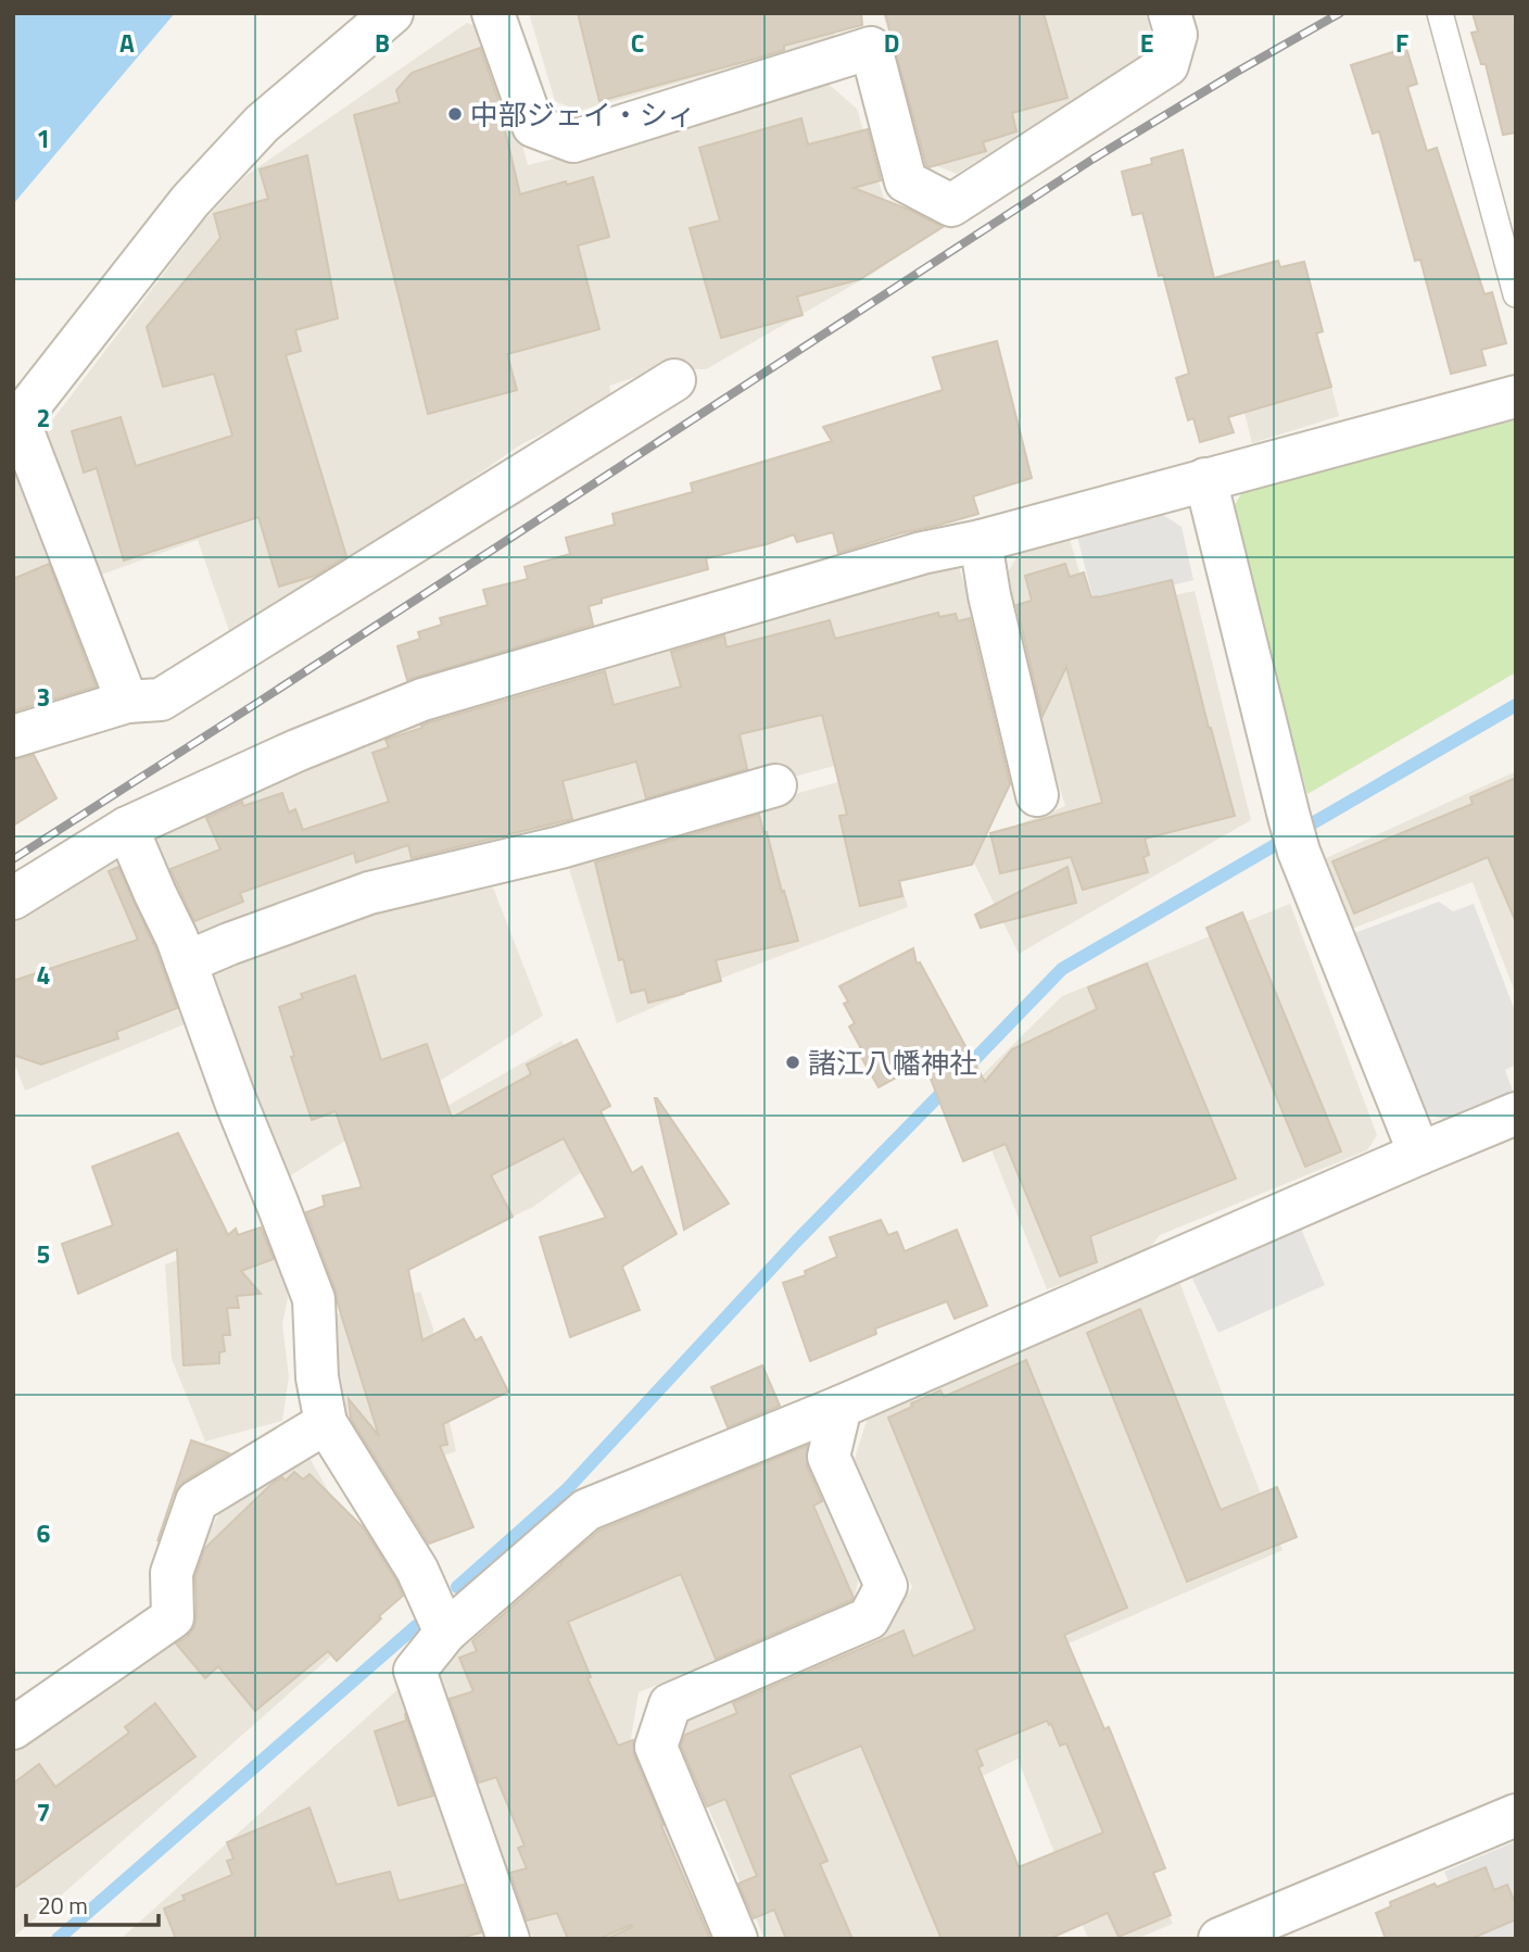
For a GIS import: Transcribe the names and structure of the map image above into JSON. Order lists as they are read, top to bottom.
{
  "places": ["中部ジェイ・シィ", "諸江八幡神社"],
  "scale_bar": "20 m",
  "grid": {
    "columns": [
      "A",
      "B",
      "C",
      "D",
      "E",
      "F"
    ],
    "rows": [
      "1",
      "2",
      "3",
      "4",
      "5",
      "6",
      "7"
    ]
  }
}
